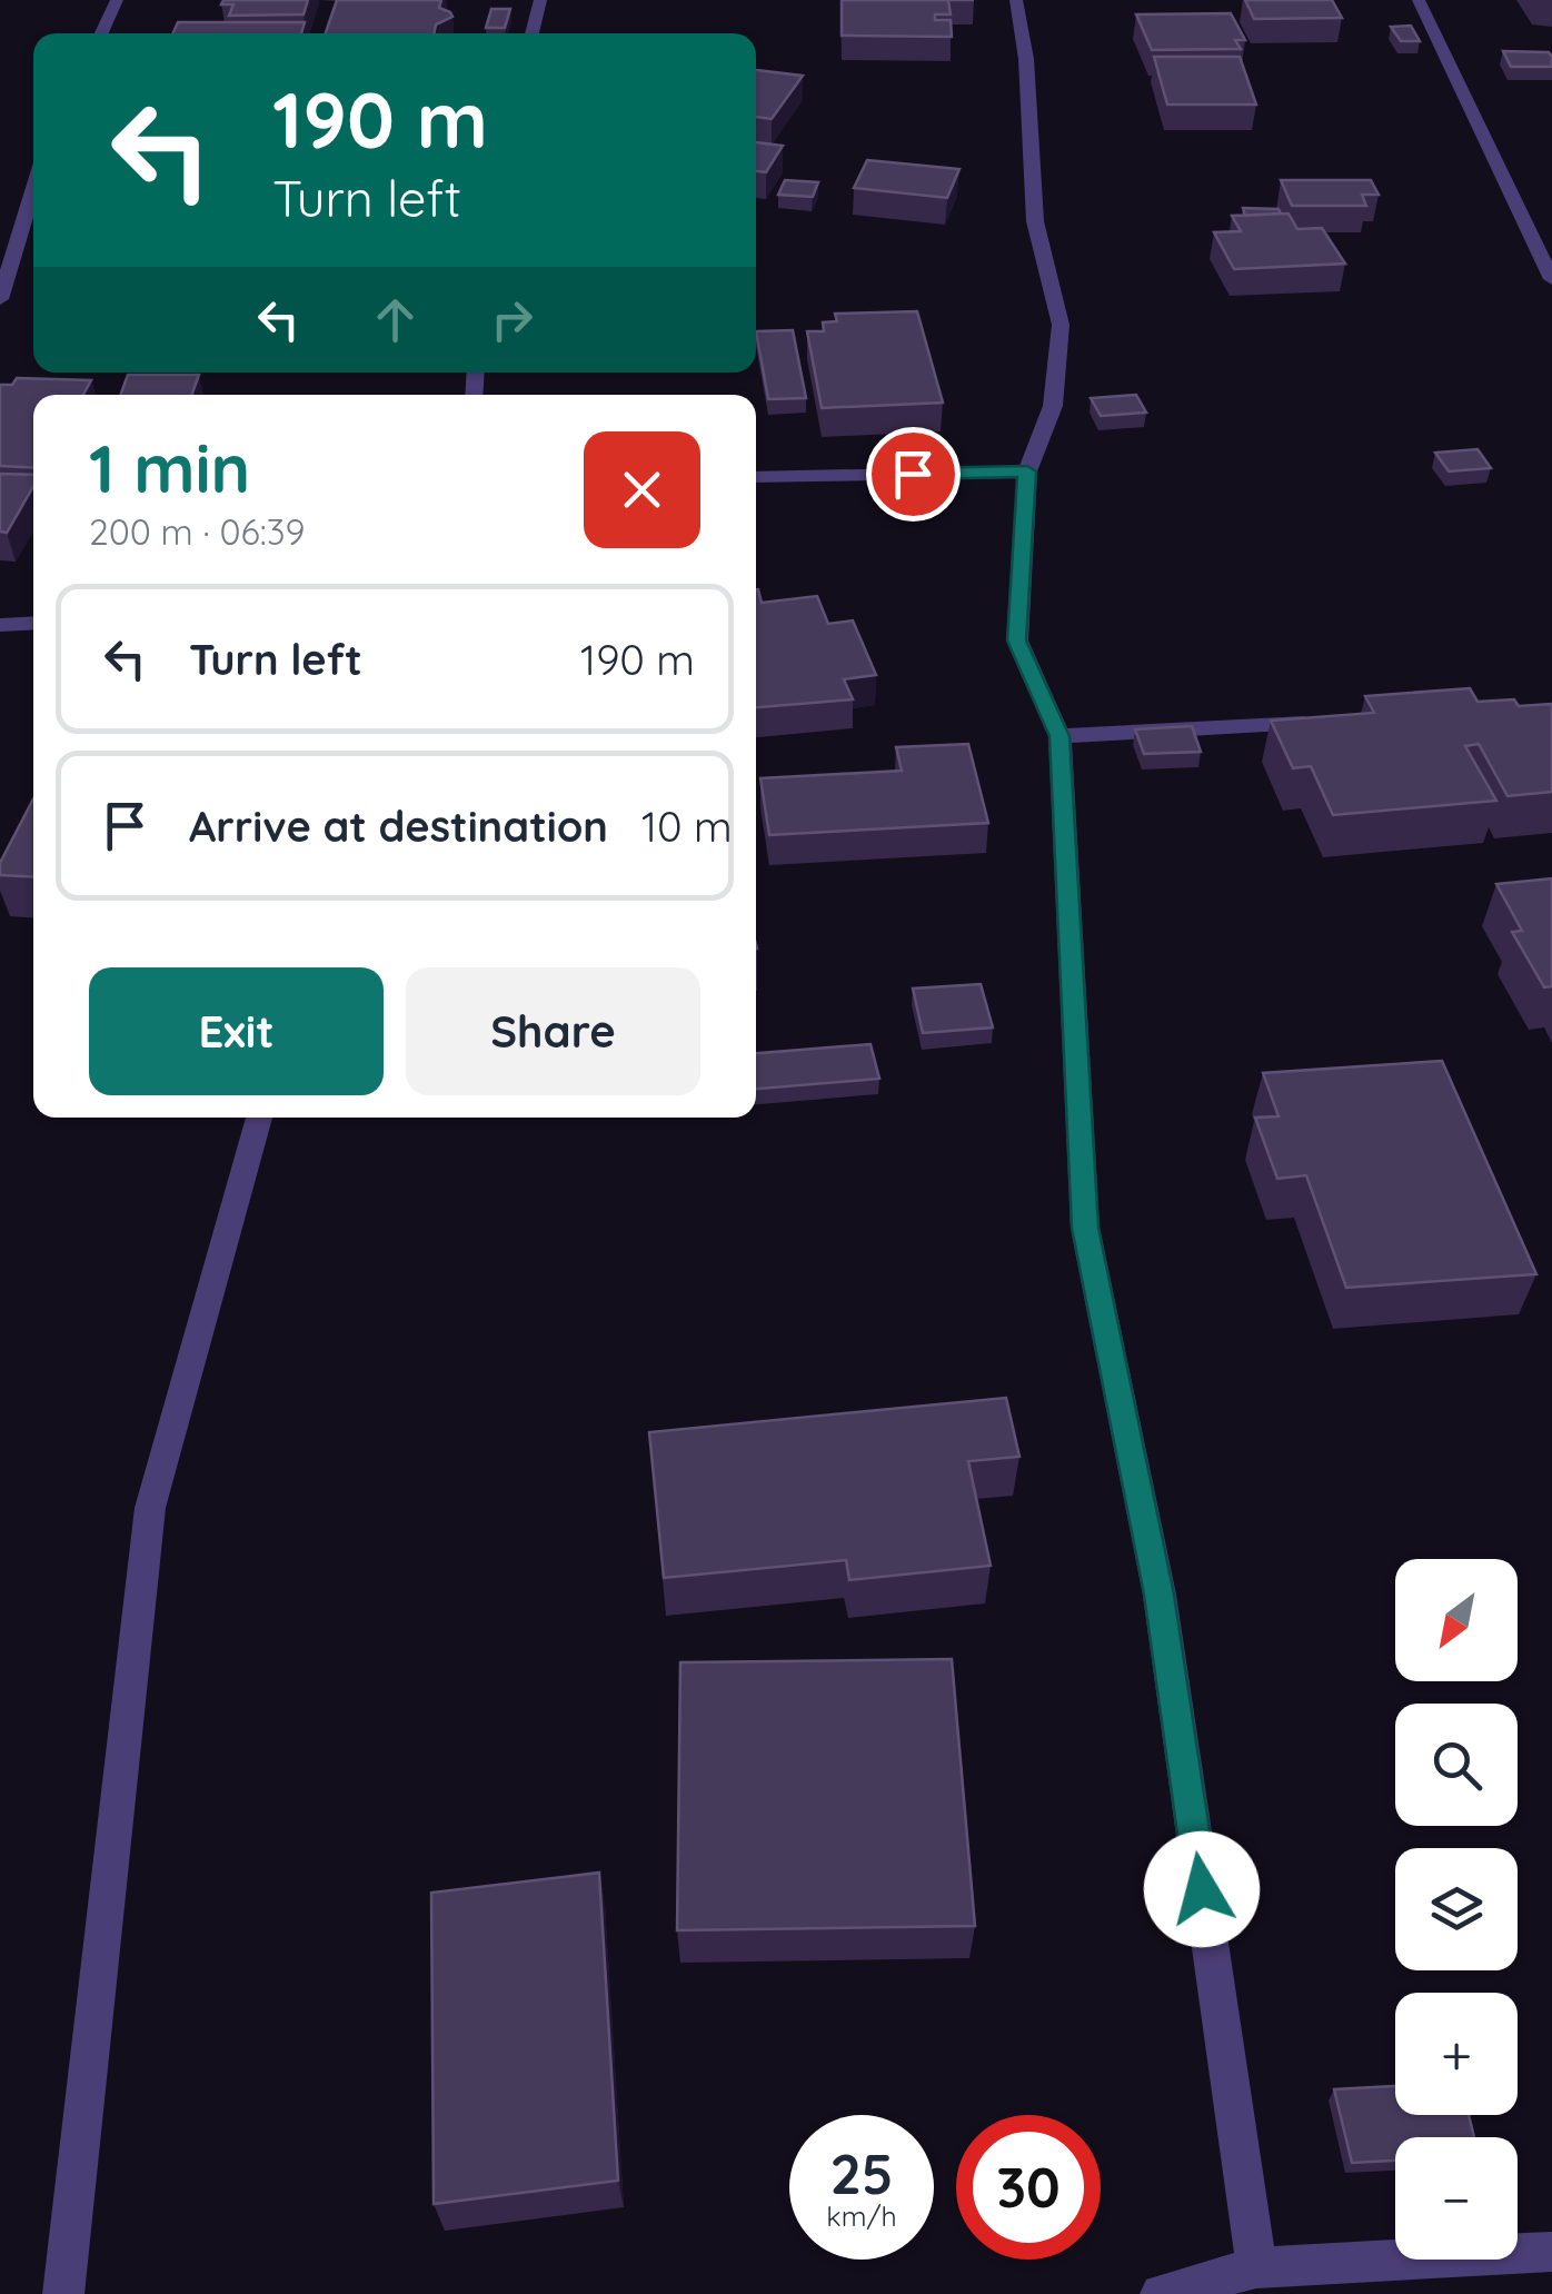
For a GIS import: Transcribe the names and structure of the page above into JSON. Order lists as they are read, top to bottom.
{
  "north": "bottom left",
  "page": {
    "turn": ["190 m", "Turn left"],
    "heading": ["1 min", "200 m · 06:39"],
    "list": [
      {
        "name": "Turn left",
        "value": "190 m"
      },
      {
        "name": "Arrive at destination",
        "value": "10 m"
      }
    ],
    "buttons": ["Exit", "Share"],
    "map_buttons": ["+", "−"],
    "speed": "25 km/h",
    "limit": "30"
  }
}
